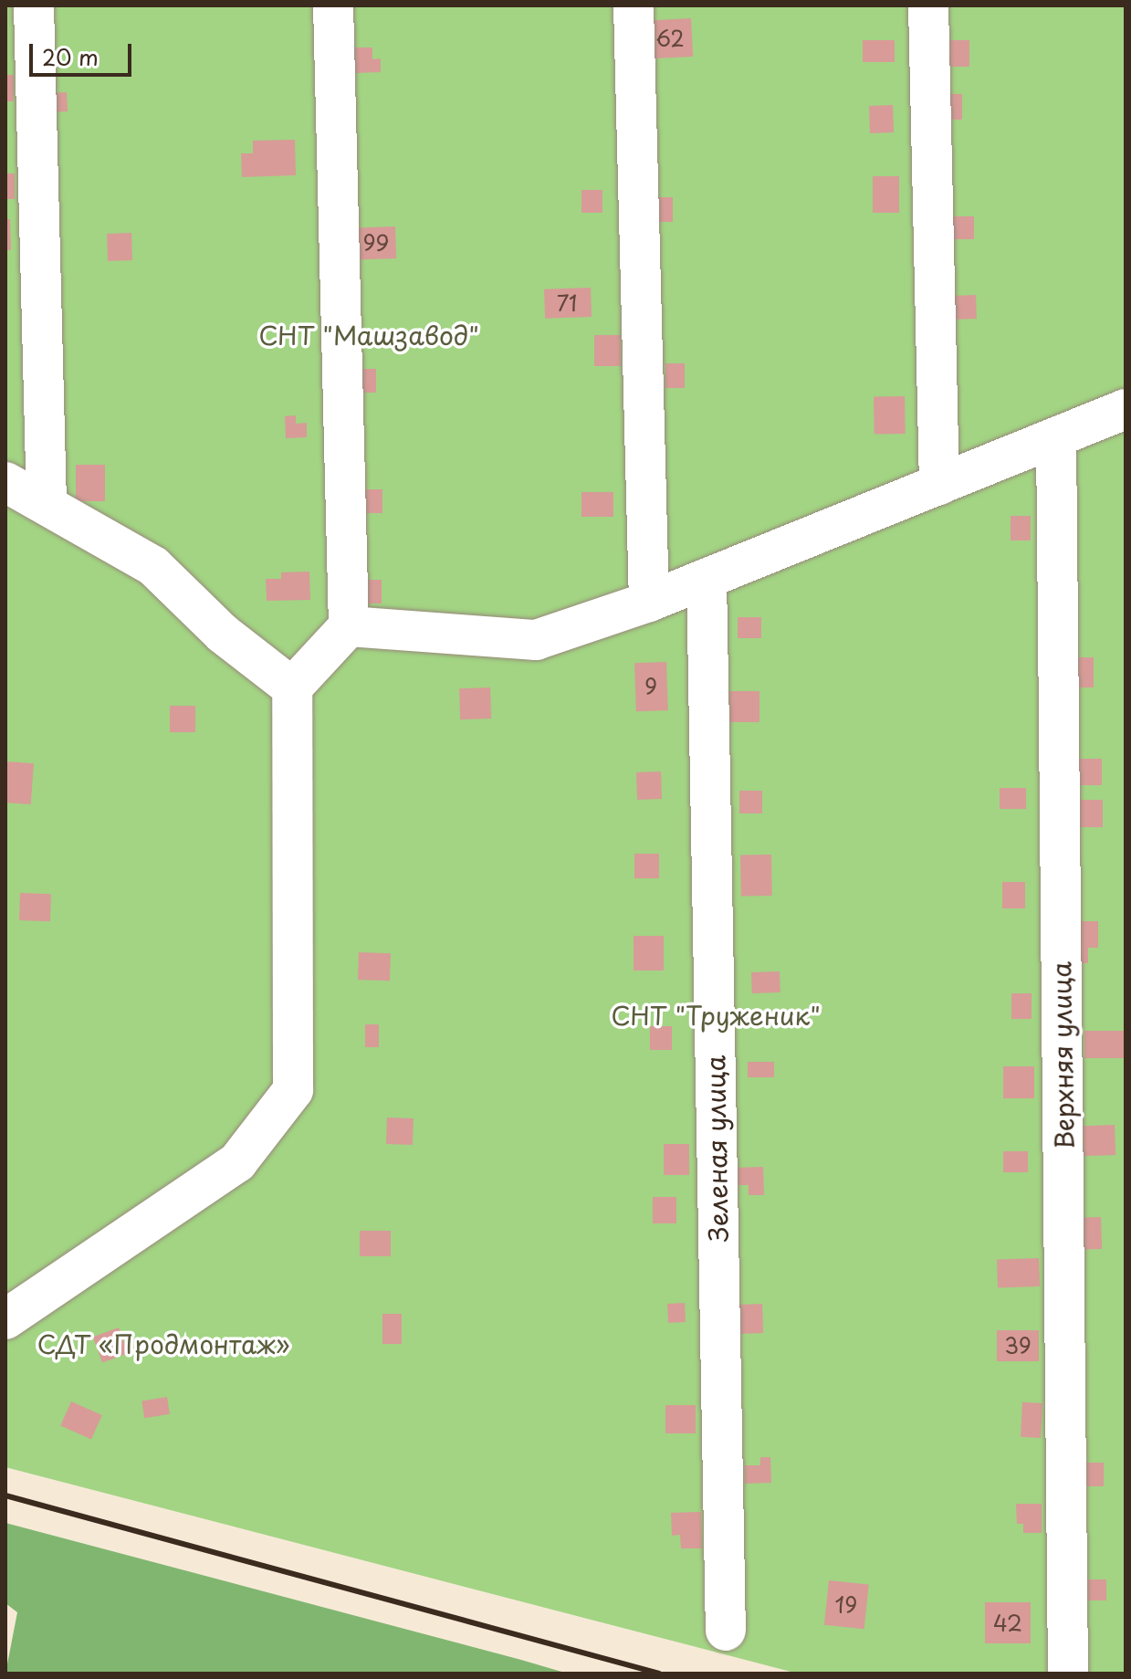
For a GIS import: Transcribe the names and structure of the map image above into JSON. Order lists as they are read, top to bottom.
{
  "streets": {
    "street": ["Верхняя улица", "Зеленая улица"]
  },
  "parks": ["СНТ \"Машзавод\"", "СНТ \"Труженик\"", "СДТ «Продмонтаж»"],
  "house_numbers": [
    "62",
    "99",
    "71",
    "9",
    "39",
    "19",
    "42"
  ],
  "scale_bar": "20 m"
}
